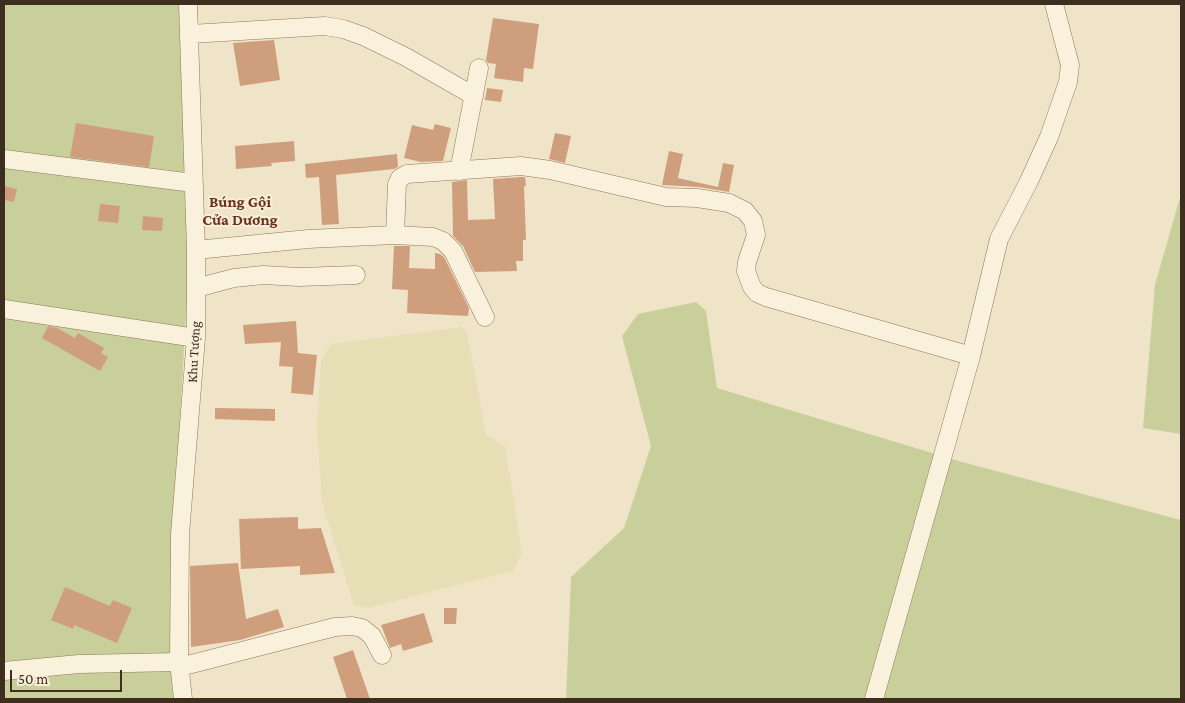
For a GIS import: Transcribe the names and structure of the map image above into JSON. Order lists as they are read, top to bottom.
{
  "streets": {
    "street": ["Khu Tượng"]
  },
  "districts": ["Búng Gội Cửa Dương"],
  "scale_bar": "50 m"
}
